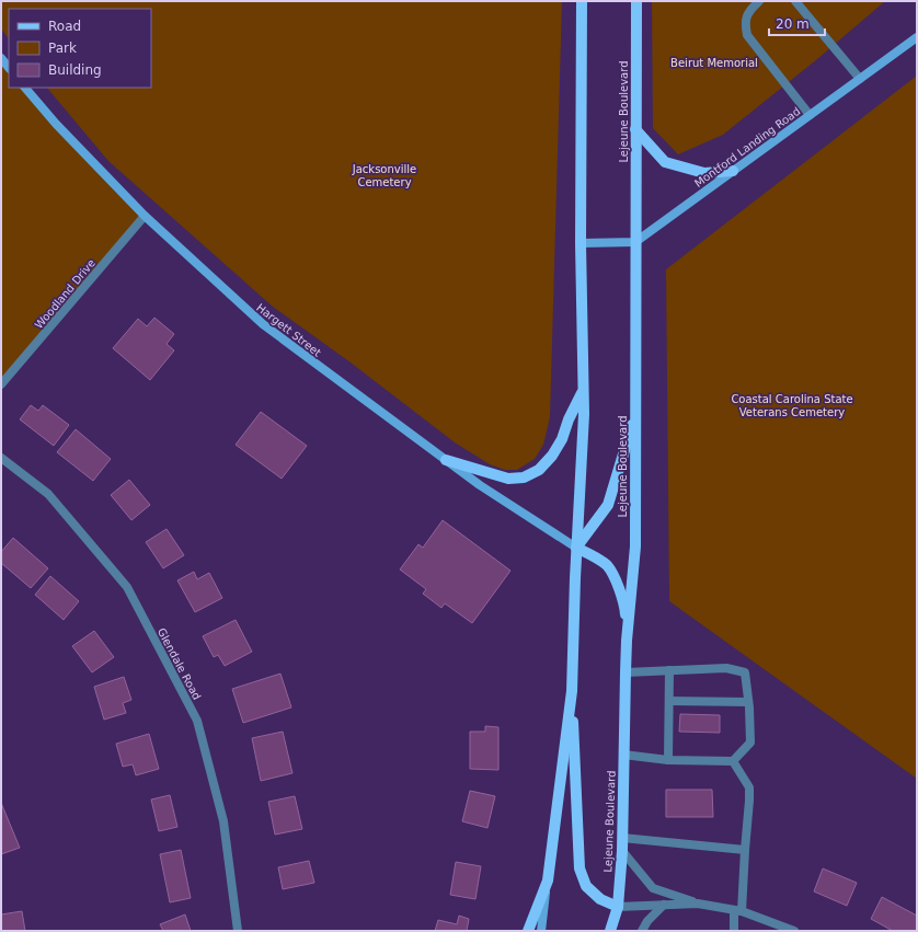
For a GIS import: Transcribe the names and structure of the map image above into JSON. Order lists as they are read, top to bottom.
{
  "streets": {
    "main road": ["Lejeune Boulevard", "Montford Landing Road", "Hargett Street"],
    "street": ["Woodland Drive", "Glendale Road"]
  },
  "crossings": [
    ["Lejeune Boulevard", "Montford Landing Road"],
    ["Woodland Drive", "Hargett Street"]
  ],
  "parks": ["Beirut Memorial", "Jacksonville Cemetery", "Coastal Carolina State Veterans Cemetery"],
  "legend": ["Road", "Park", "Building"],
  "scale_bar": "20 m"
}
